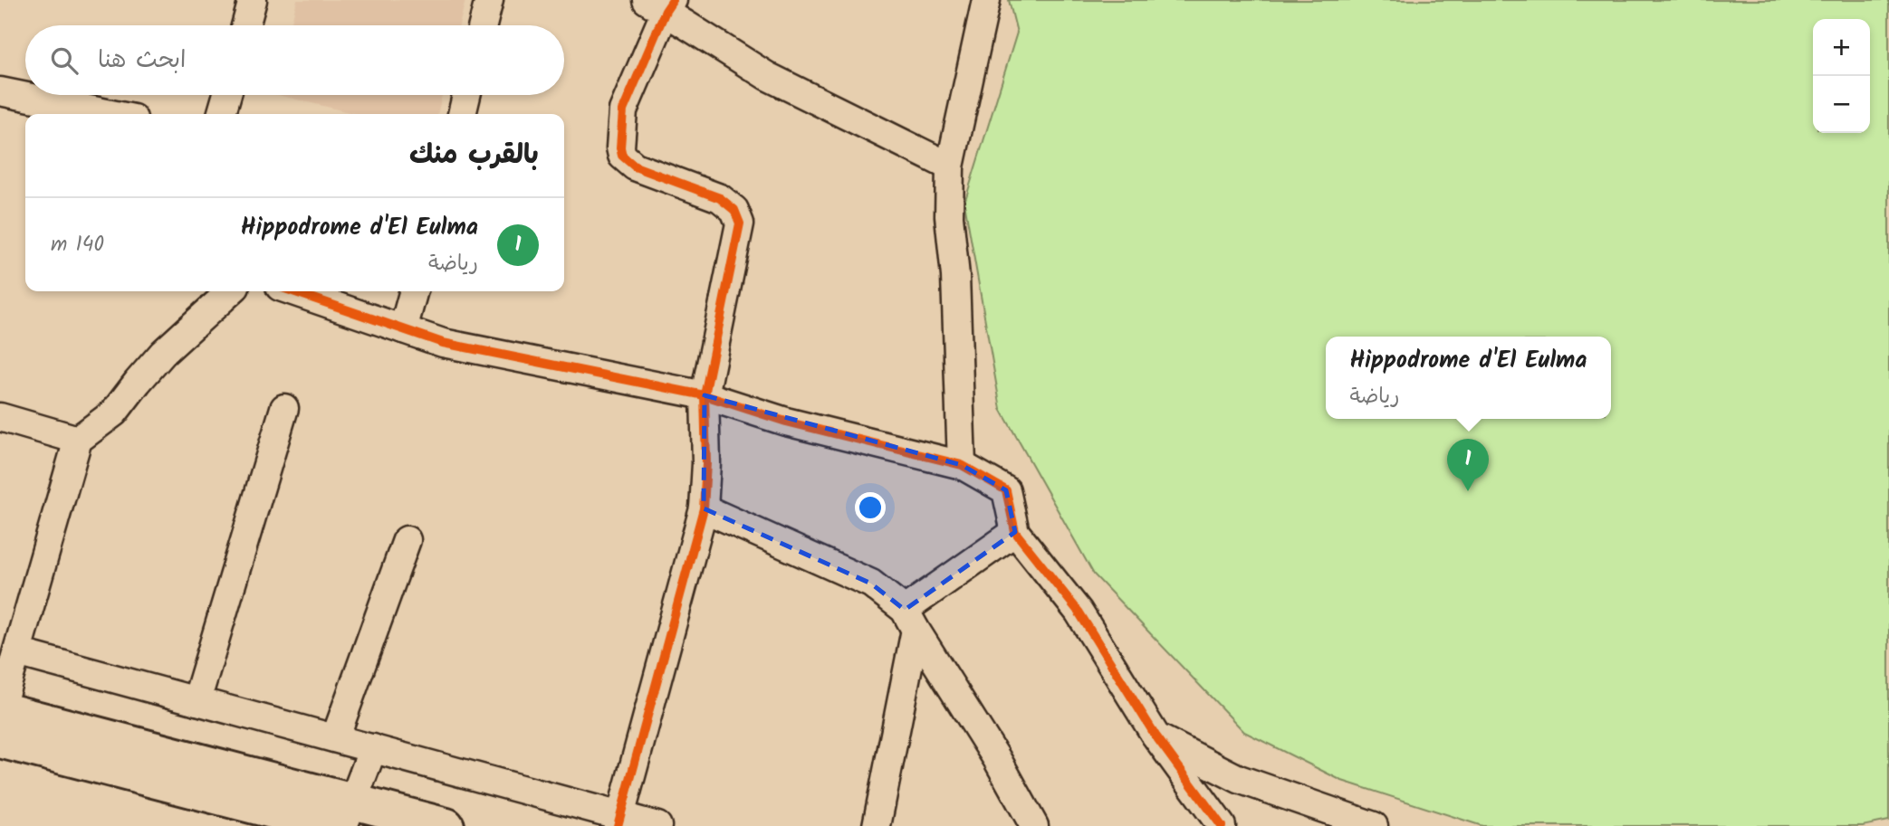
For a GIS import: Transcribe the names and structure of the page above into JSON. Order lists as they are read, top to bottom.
{
  "page": {
    "map_buttons": ["+", "−"],
    "search": "ابحث هنا",
    "heading": "بالقرب منك",
    "list": [
      {
        "mark": "1",
        "name": "Hippodrome d'El Eulma",
        "note": "رياضة",
        "value": "140 m"
      }
    ],
    "popup": ["Hippodrome d'El Eulma", "رياضة"],
    "pins": "1"
  }
}
